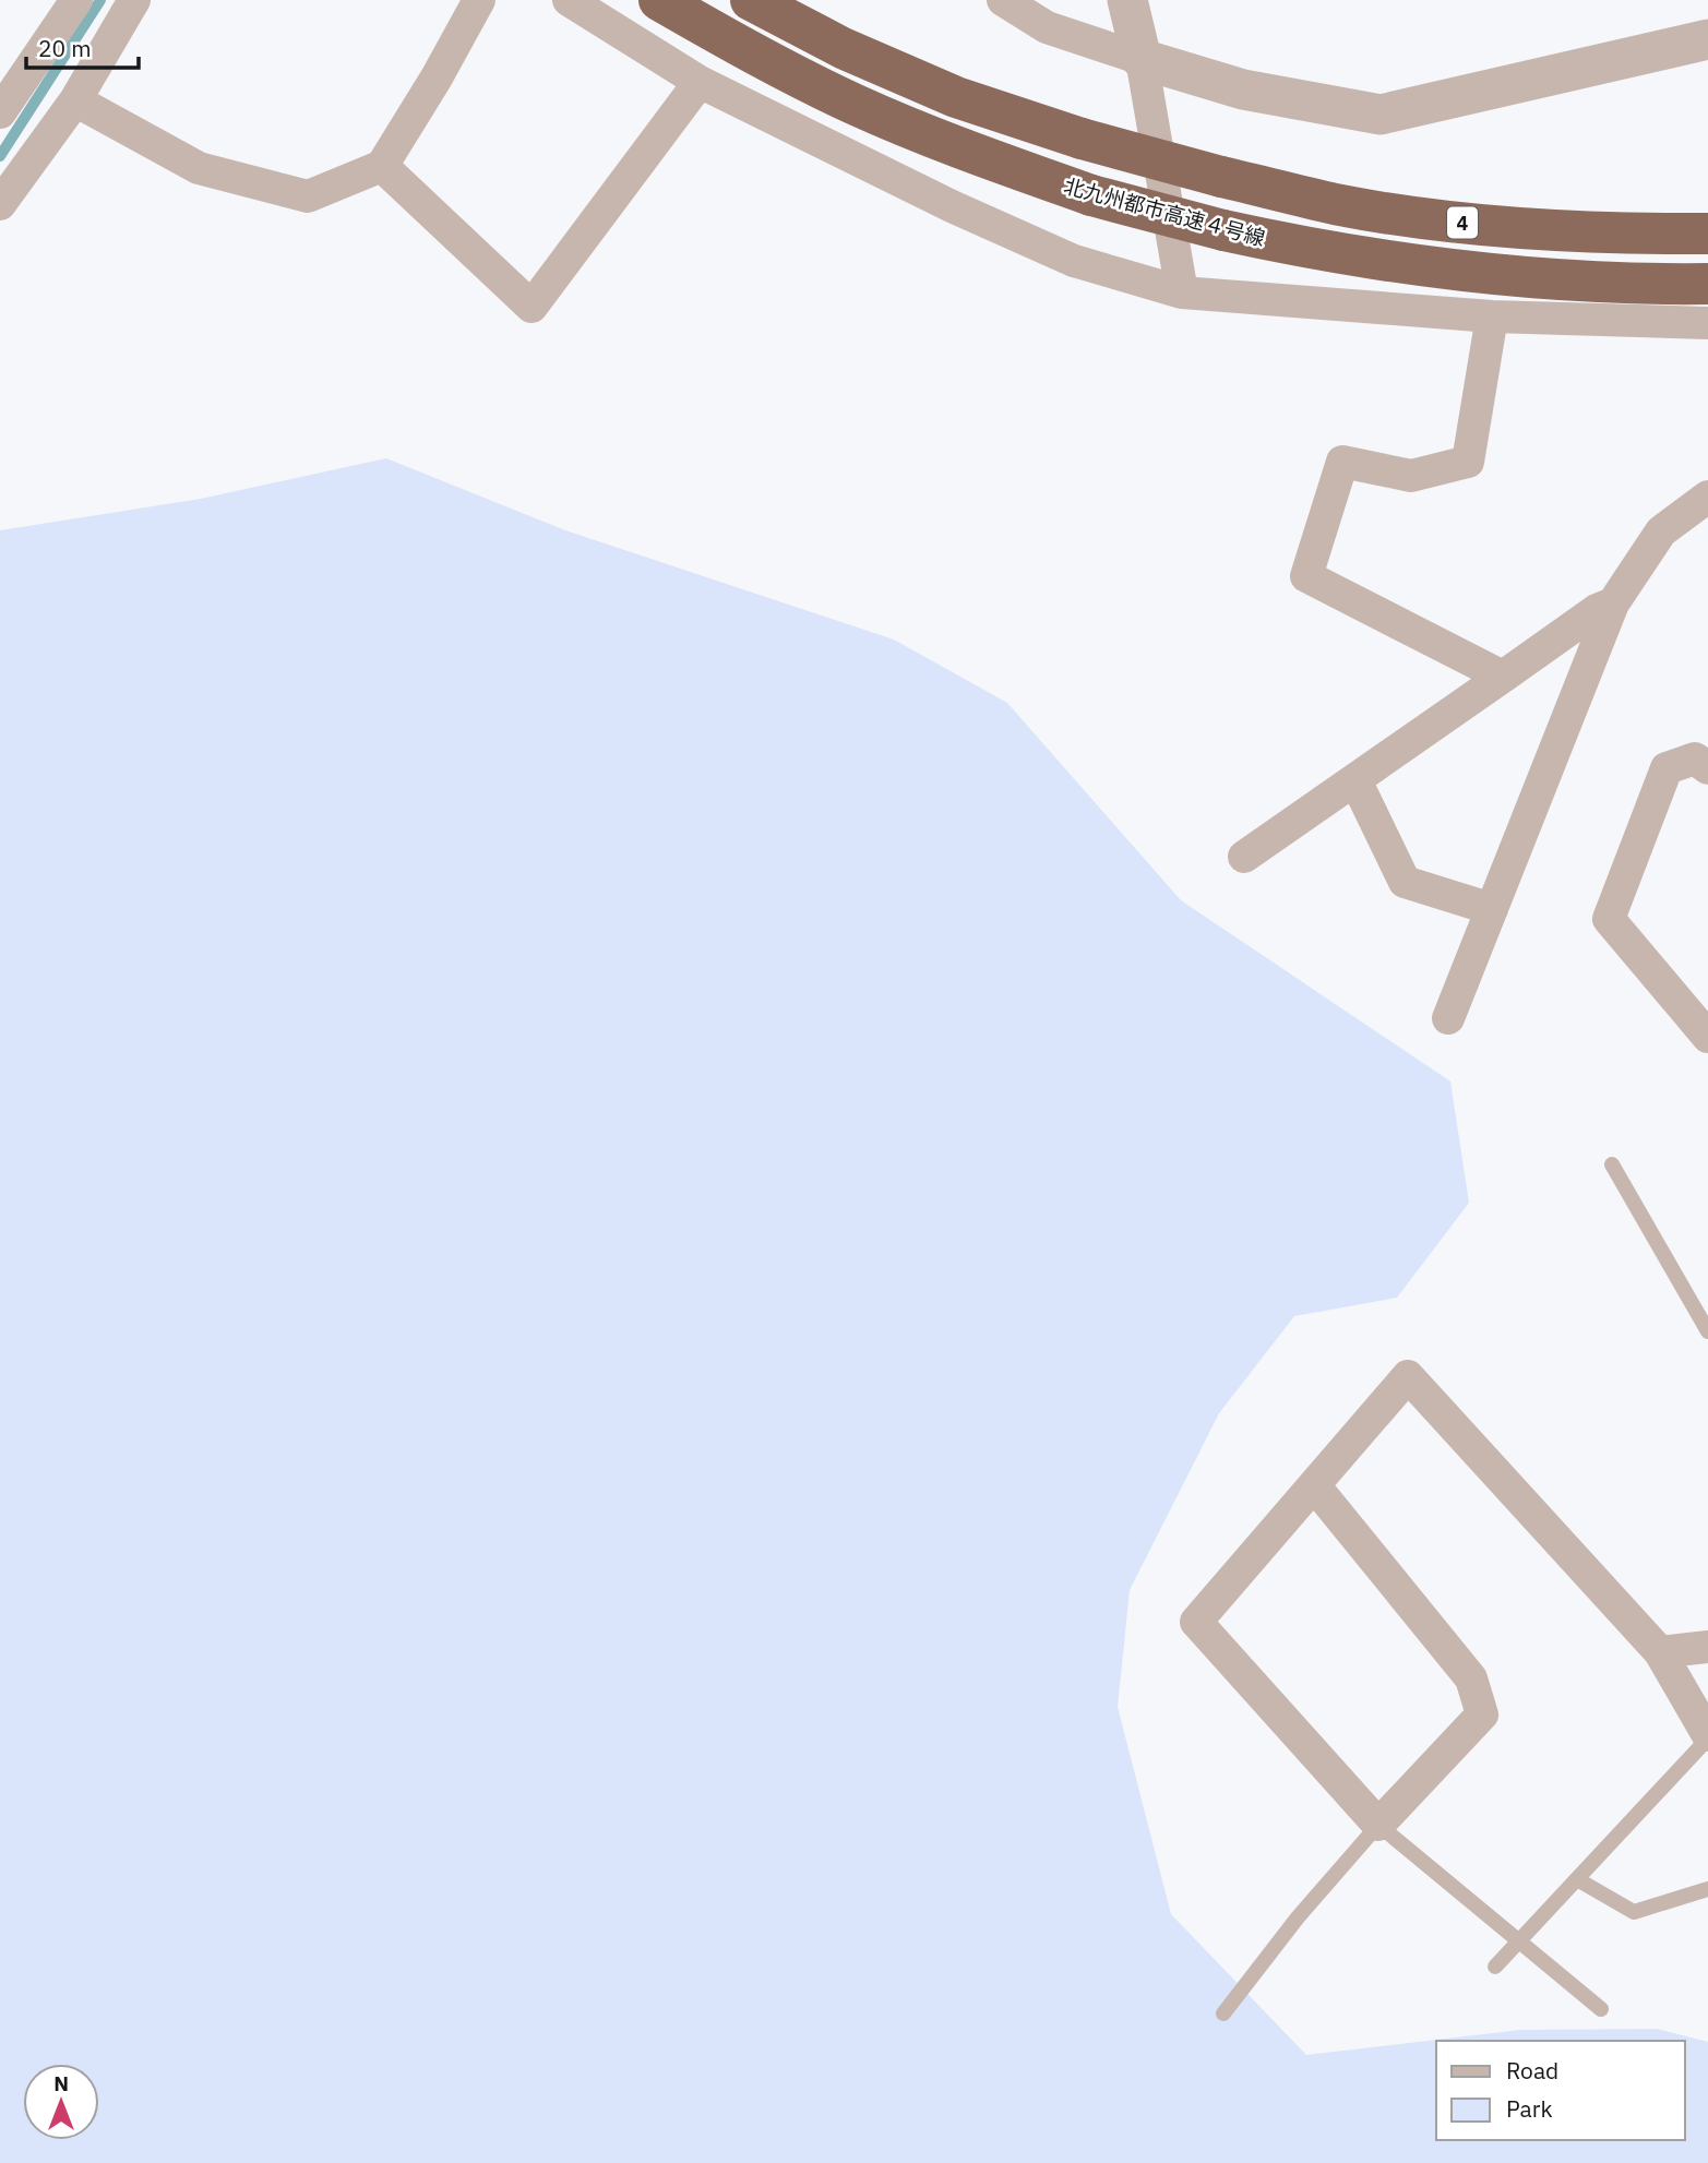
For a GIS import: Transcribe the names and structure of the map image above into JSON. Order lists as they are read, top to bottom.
{
  "streets": {
    "highway": ["北九州都市高速４号線", "4"]
  },
  "legend": ["Road", "Park"],
  "scale_bar": "20 m",
  "north": "top"
}
